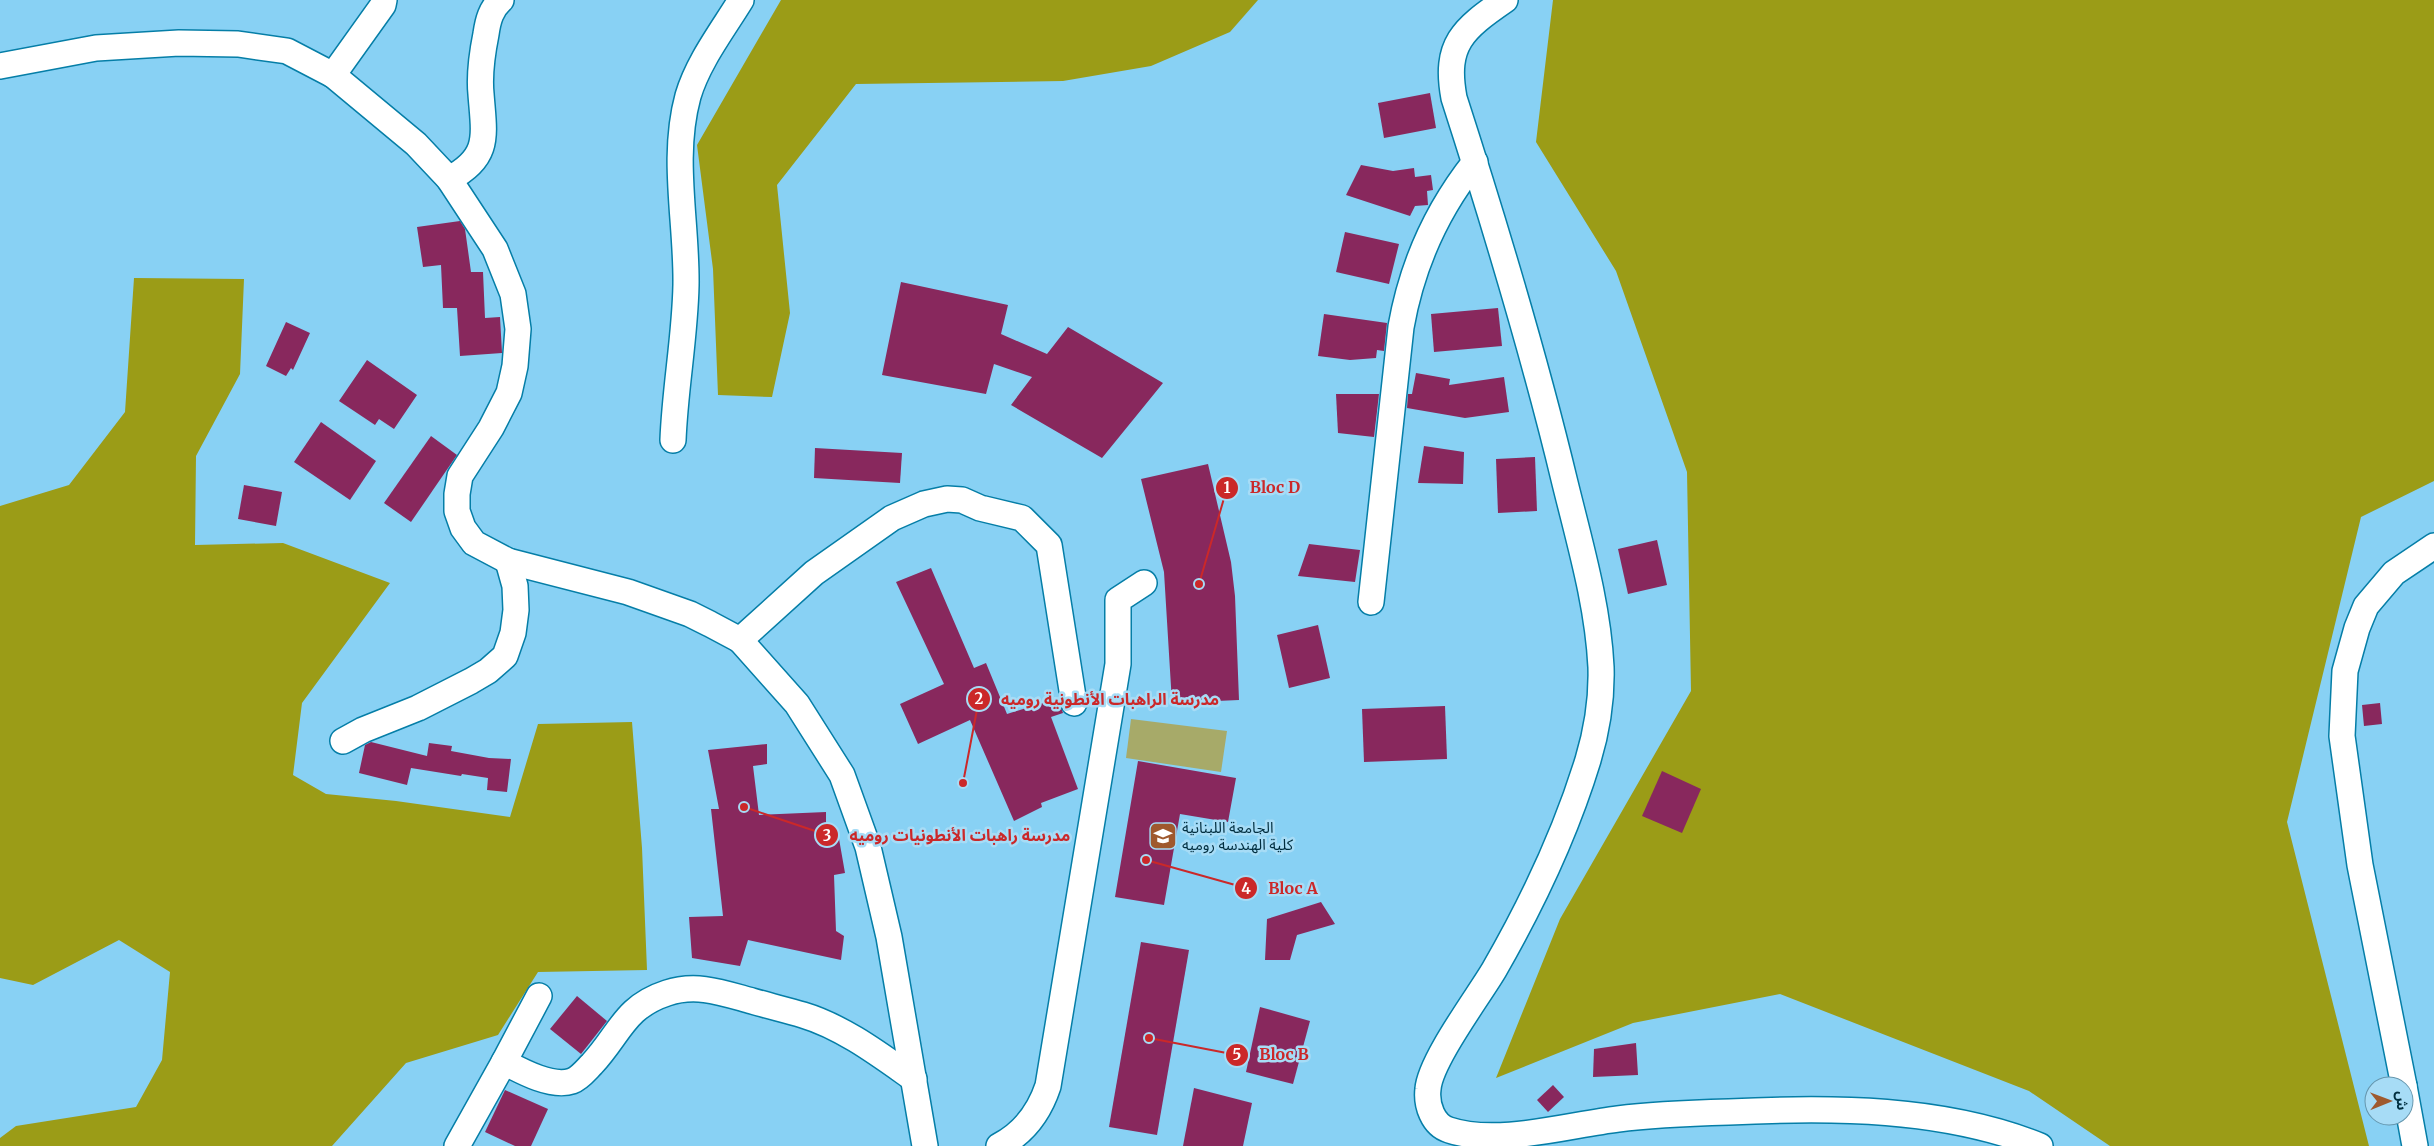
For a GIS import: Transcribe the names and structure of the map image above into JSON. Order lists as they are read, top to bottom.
{
  "places": {
    "other": [
      "Bloc D",
      "مدرسة الراهبات الأنطونية روميه",
      "مدرسة راهبات الأنطونيات روميه",
      "Bloc A",
      "Bloc B"
    ],
    "school or university": ["الجامعة اللبنانية كلية الهندسة روميه"]
  },
  "north": "right"
}
